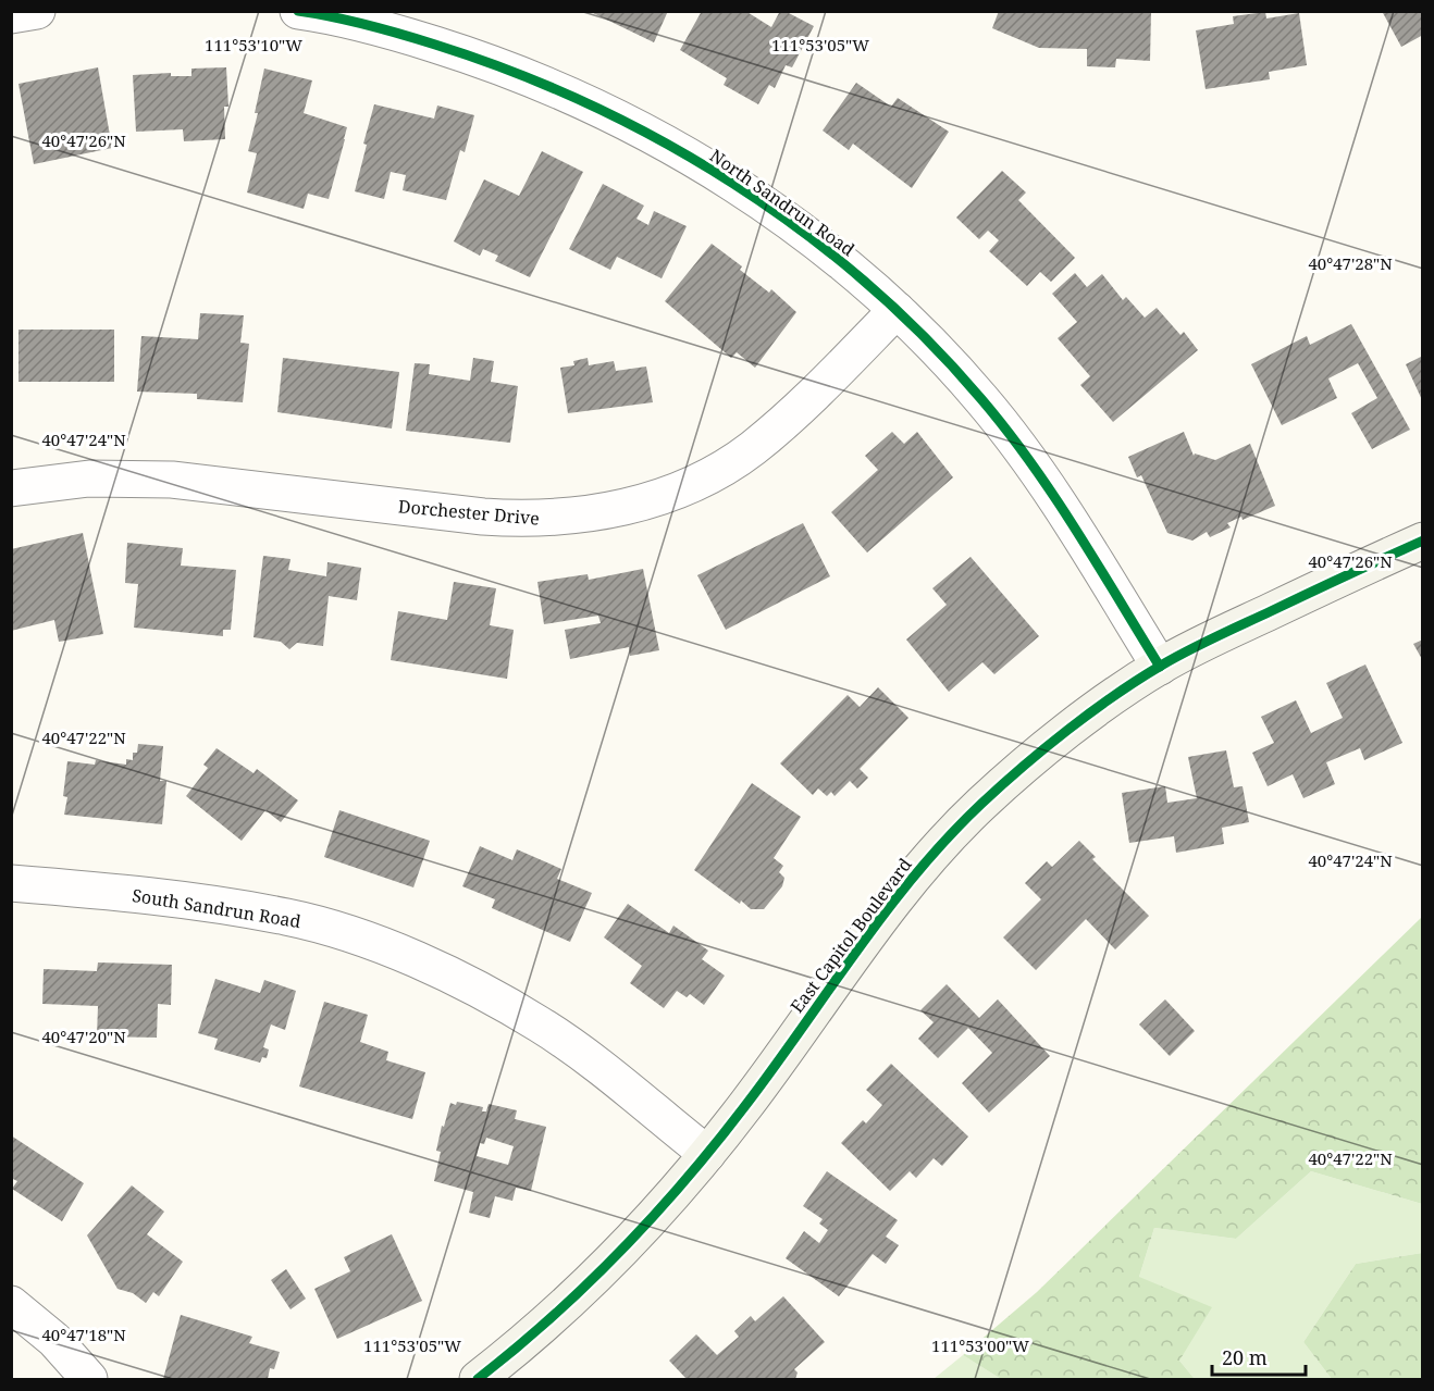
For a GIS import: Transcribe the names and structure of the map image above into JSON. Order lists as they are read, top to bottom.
{
  "streets": {
    "street": [
      "North Sandrun Road",
      "Dorchester Drive",
      "South Sandrun Road",
      "East Capitol Boulevard"
    ]
  },
  "crossings": [
    ["North Sandrun Road", "Dorchester Drive"],
    ["North Sandrun Road", "East Capitol Boulevard"],
    ["South Sandrun Road", "East Capitol Boulevard"]
  ],
  "scale_bar": "20 m",
  "coordinates": [
    "111°53'10\"W",
    "111°53'05\"W",
    "40°47'26\"N",
    "40°47'28\"N",
    "40°47'24\"N",
    "40°47'22\"N",
    "40°47'20\"N",
    "40°47'18\"N",
    "111°53'00\"W"
  ]
}
